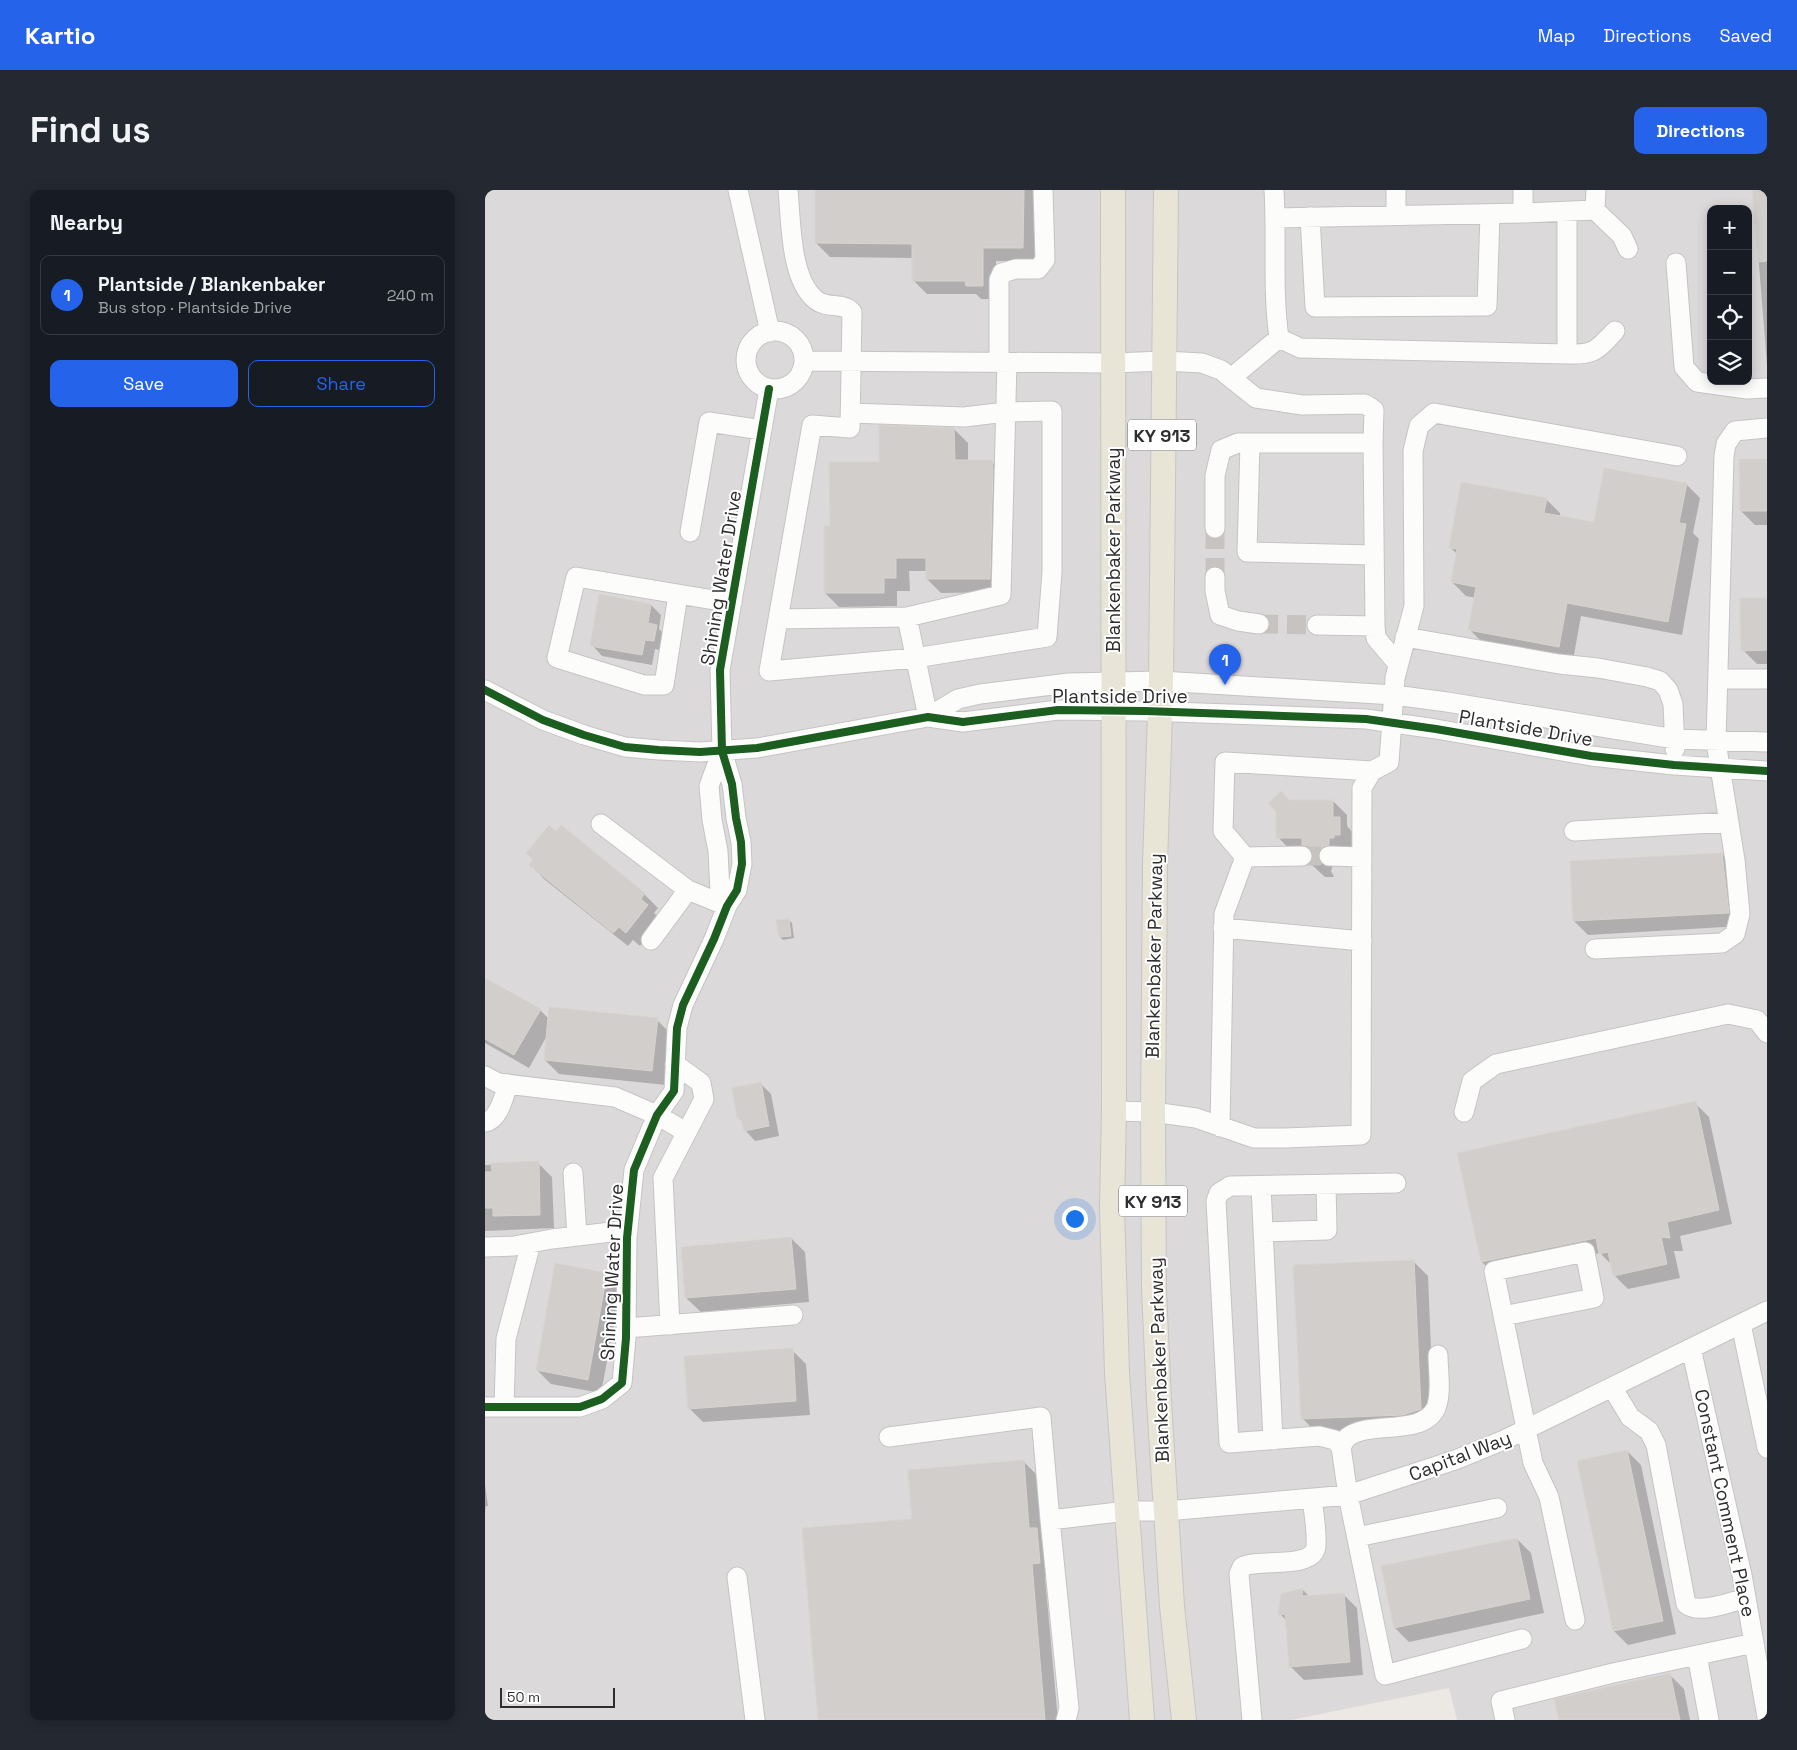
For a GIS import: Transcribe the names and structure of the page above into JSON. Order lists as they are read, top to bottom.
{
  "streets": {
    "main road": ["KY 913", "Blankenbaker Parkway"],
    "street": [
      "Shining Water Drive",
      "Plantside Drive",
      "Capital Way",
      "Constant Comment Place"
    ]
  },
  "crossings": [
    ["Blankenbaker Parkway", "Plantside Drive"],
    ["Blankenbaker Parkway", "Capital Way"],
    ["Shining Water Drive", "Plantside Drive"],
    ["Capital Way", "Constant Comment Place"]
  ],
  "scale_bar": "50 m",
  "page": {
    "header": "Kartio",
    "nav": ["Map", "Directions", "Saved"],
    "buttons": [
      "Directions",
      ["Save", "Share"]
    ],
    "title": "Find us",
    "heading": "Nearby",
    "map_buttons": ["+", "−"],
    "list": [
      {
        "mark": "1",
        "name": "Plantside / Blankenbaker",
        "note": "Bus stop · Plantside Drive",
        "value": "240 m"
      }
    ],
    "pins": "1",
    "scale": "50 m"
  }
}
